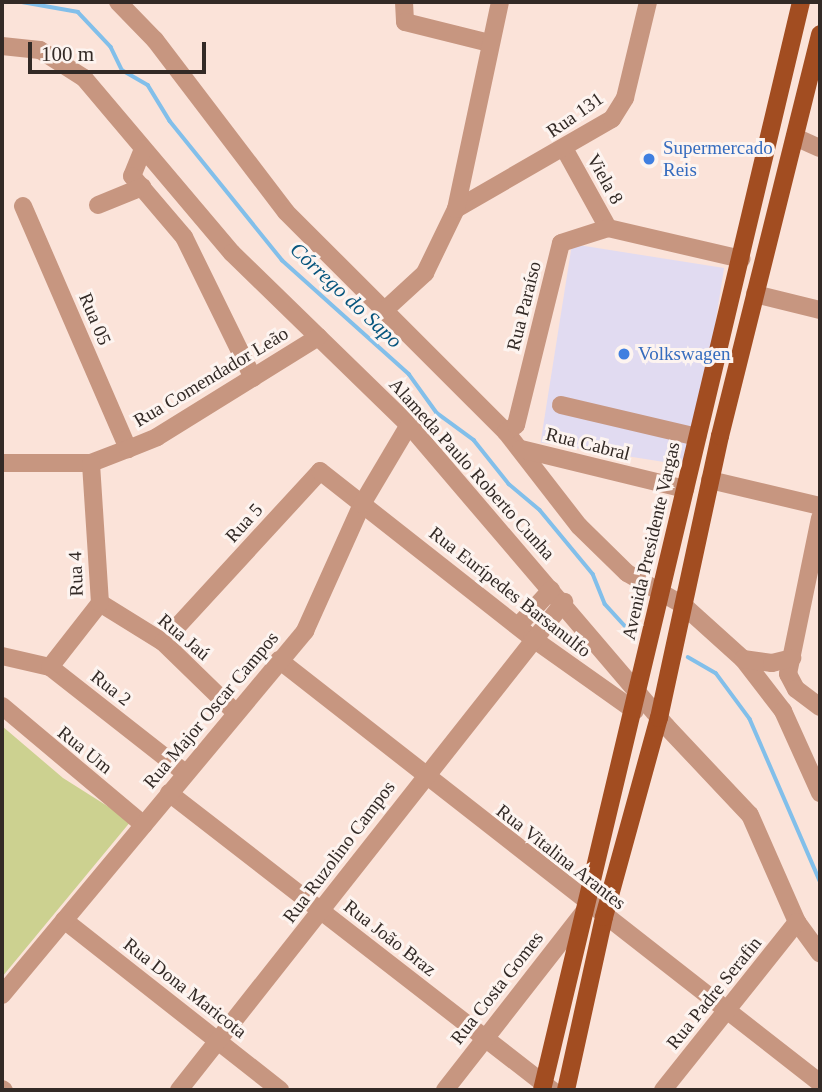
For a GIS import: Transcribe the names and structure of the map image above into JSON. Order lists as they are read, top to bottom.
{
  "streets": {
    "main road": ["Avenida Presidente Vargas"],
    "street": [
      "Rua 131",
      "Viela 8",
      "Rua Paraíso",
      "Rua 05",
      "Rua Comendador Leão",
      "Rua Cabral",
      "Alameda Paulo Roberto Cunha",
      "Rua 5",
      "Rua 4",
      "Rua Eurípedes Barsanulfo",
      "Rua Jaú",
      "Rua 2",
      "Rua Major Oscar Campos",
      "Rua Um",
      "Rua Ruzolino Campos",
      "Rua Vitalina Arantes",
      "Rua João Braz",
      "Rua Dona Maricota",
      "Rua Costa Gomes",
      "Rua Padre Serafin"
    ]
  },
  "crossings": [
    ["Rua 131", "Viela 8"],
    ["Viela 8", "Rua Paraíso"],
    ["Rua 05", "Rua Comendador Leão"],
    ["Rua Comendador Leão", "Alameda Paulo Roberto Cunha"],
    ["Rua Comendador Leão", "Rua 4"],
    ["Rua Cabral", "Avenida Presidente Vargas"],
    ["Alameda Paulo Roberto Cunha", "Avenida Presidente Vargas"],
    ["Alameda Paulo Roberto Cunha", "Rua Major Oscar Campos"],
    ["Alameda Paulo Roberto Cunha", "Rua Ruzolino Campos"],
    ["Alameda Paulo Roberto Cunha", "Rua Padre Serafin"],
    ["Rua 5", "Rua Eurípedes Barsanulfo"],
    ["Rua 5", "Rua Jaú"],
    ["Rua 5", "Rua Major Oscar Campos"],
    ["Avenida Presidente Vargas", "Rua Eurípedes Barsanulfo"],
    ["Avenida Presidente Vargas", "Rua Vitalina Arantes"],
    ["Avenida Presidente Vargas", "Rua João Braz"],
    ["Avenida Presidente Vargas", "Rua Costa Gomes"],
    ["Rua 4", "Rua Jaú"],
    ["Rua 4", "Rua 2"],
    ["Rua Eurípedes Barsanulfo", "Rua Major Oscar Campos"],
    ["Rua Eurípedes Barsanulfo", "Rua Ruzolino Campos"],
    ["Rua Jaú", "Rua Major Oscar Campos"],
    ["Rua 2", "Rua Major Oscar Campos"],
    ["Rua Major Oscar Campos", "Rua Um"],
    ["Rua Major Oscar Campos", "Rua Vitalina Arantes"],
    ["Rua Major Oscar Campos", "Rua João Braz"],
    ["Rua Major Oscar Campos", "Rua Dona Maricota"],
    ["Rua Ruzolino Campos", "Rua Vitalina Arantes"],
    ["Rua Ruzolino Campos", "Rua João Braz"],
    ["Rua Ruzolino Campos", "Rua Dona Maricota"],
    ["Rua Vitalina Arantes", "Rua Costa Gomes"],
    ["Rua Vitalina Arantes", "Rua Padre Serafin"],
    ["Rua João Braz", "Rua Costa Gomes"]
  ],
  "water": ["Córrego do Sapo"],
  "places": ["Supermercado Reis", "Volkswagen"],
  "scale_bar": "100 m"
}
